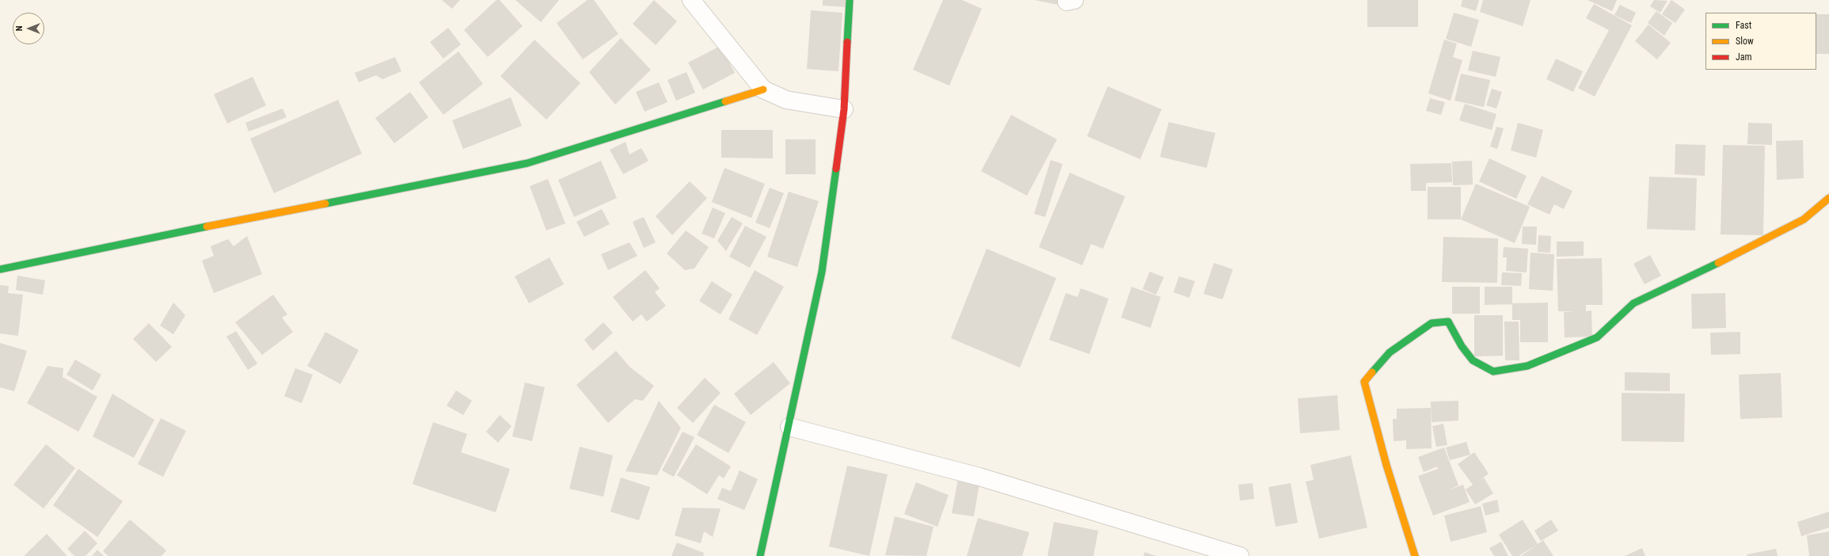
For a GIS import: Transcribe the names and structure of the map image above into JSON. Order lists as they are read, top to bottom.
{
  "legend": ["Fast", "Slow", "Jam"],
  "north": "left"
}
